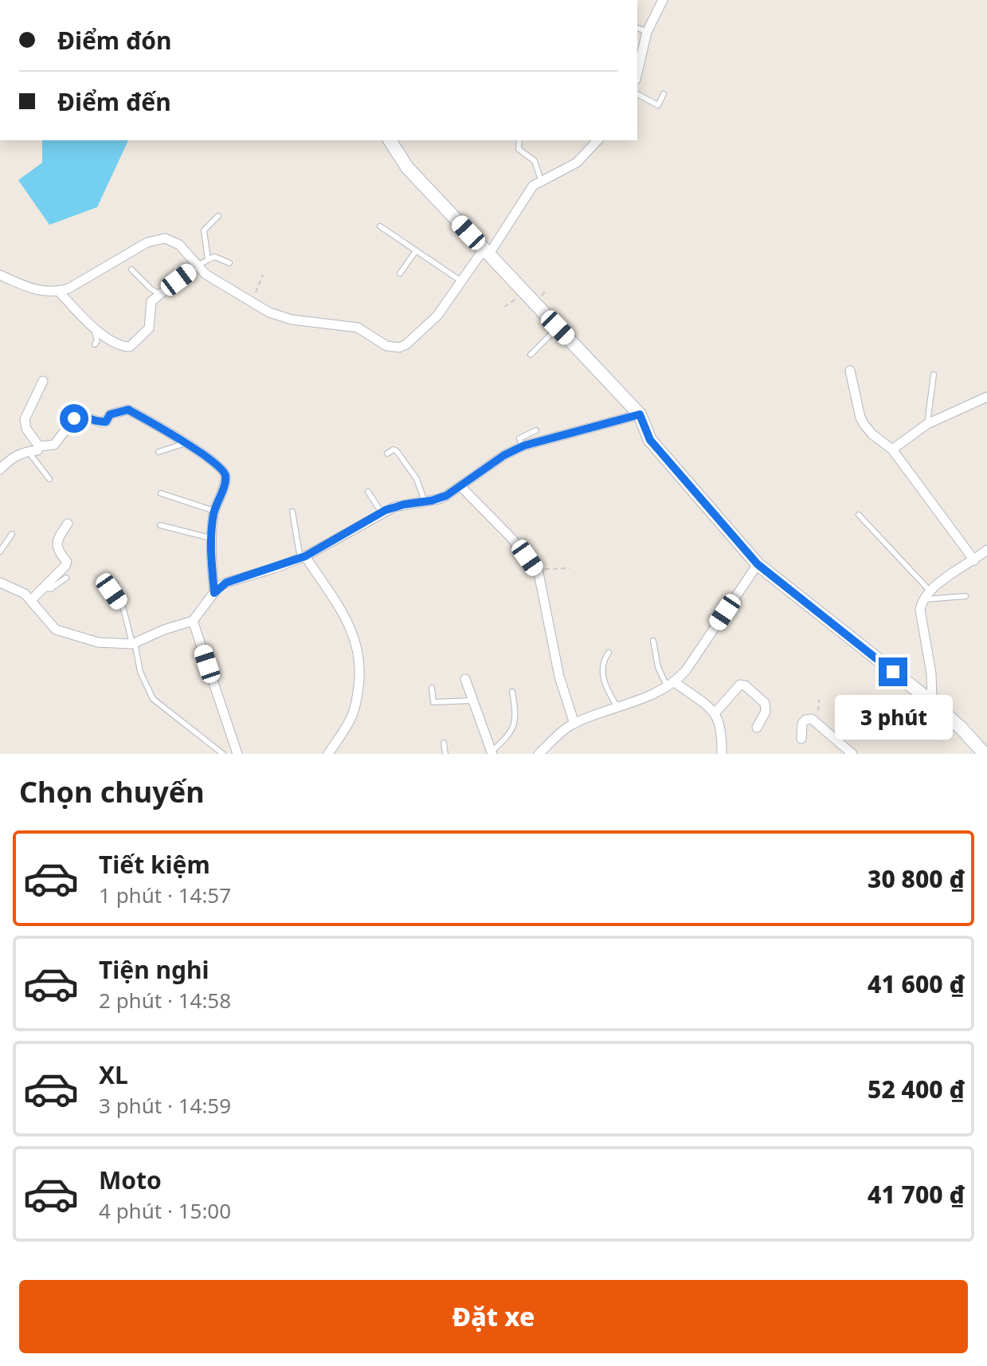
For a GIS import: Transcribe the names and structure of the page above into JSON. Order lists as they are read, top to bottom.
{
  "page": {
    "banner": ["Điểm đón", "Điểm đến"],
    "bubble": "3 phút",
    "heading": "Chọn chuyến",
    "list": [
      {
        "name": "Tiết kiệm",
        "note": "1 phút · 14:57",
        "value": "30 800 ₫"
      },
      {
        "name": "Tiện nghi",
        "note": "2 phút · 14:58",
        "value": "41 600 ₫"
      },
      {
        "name": "XL",
        "note": "3 phút · 14:59",
        "value": "52 400 ₫"
      },
      {
        "name": "Moto",
        "note": "4 phút · 15:00",
        "value": "41 700 ₫"
      }
    ],
    "buttons": "Đặt xe"
  }
}
